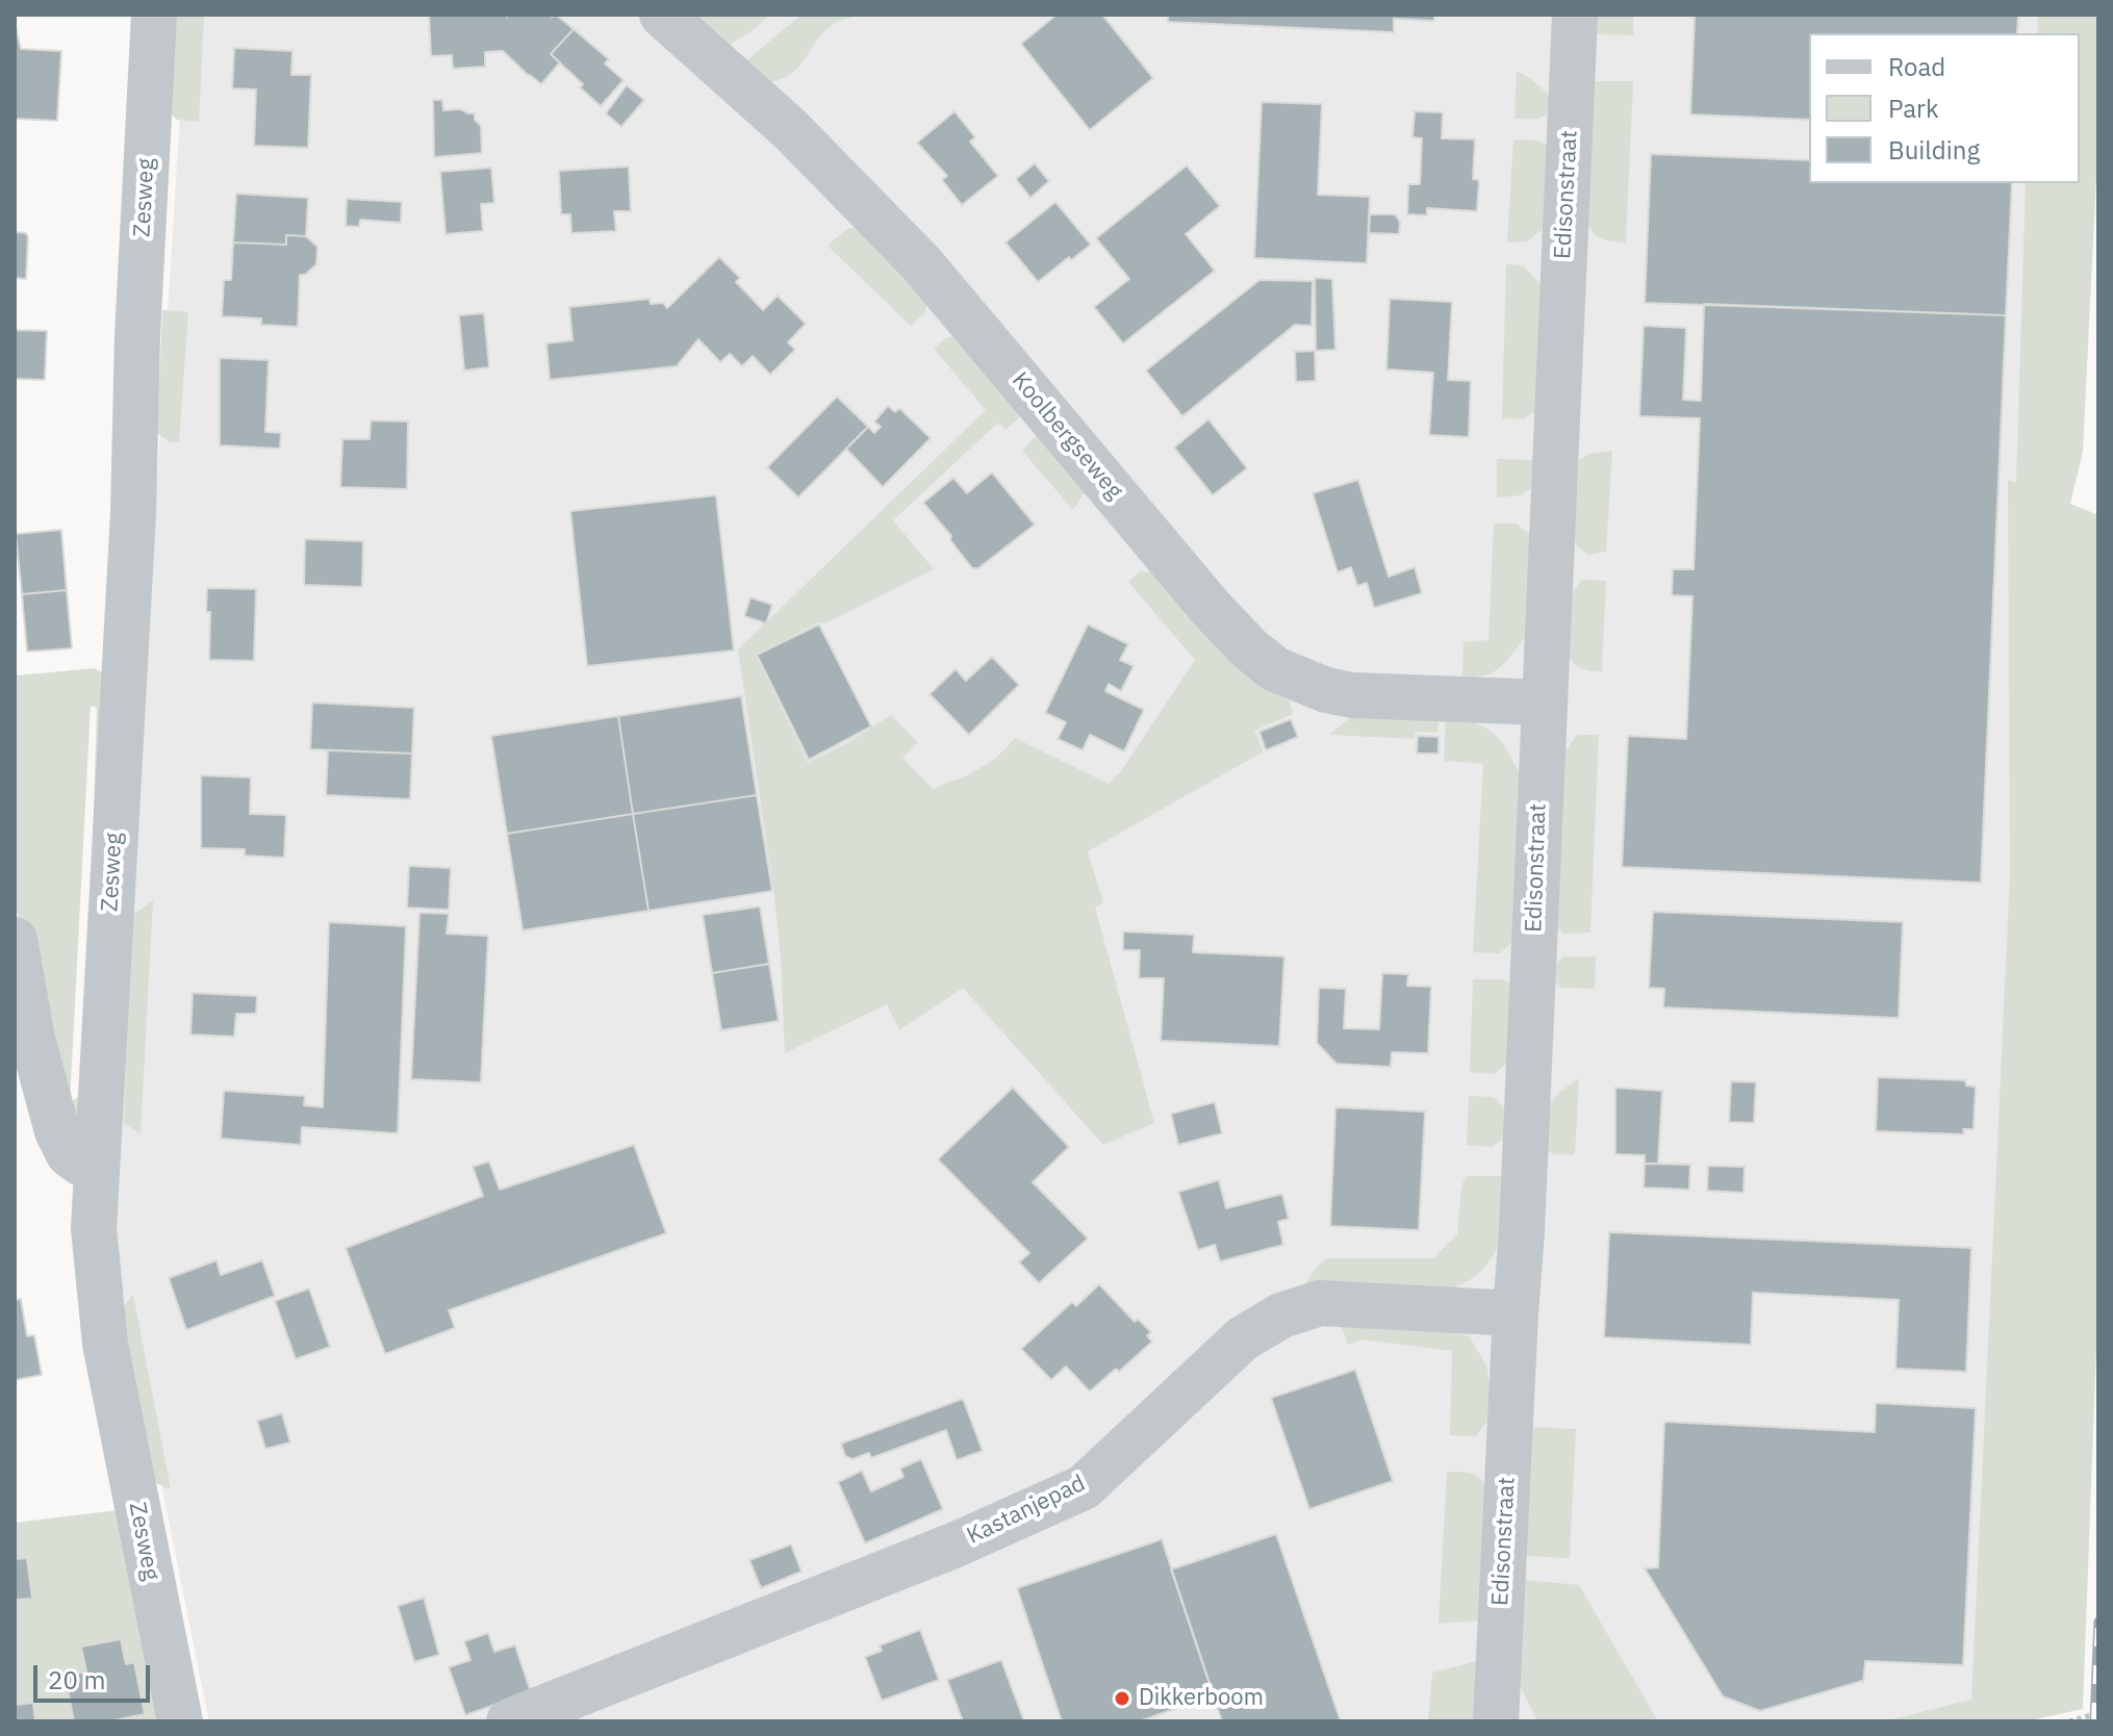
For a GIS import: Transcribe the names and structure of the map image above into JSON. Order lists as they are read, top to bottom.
{
  "streets": {
    "street": [
      "Edisonstraat",
      "Zesweg",
      "Koolbergseweg",
      "Kastanjepad"
    ]
  },
  "crossings": [
    ["Edisonstraat", "Koolbergseweg"],
    ["Edisonstraat", "Kastanjepad"]
  ],
  "places": ["Dikkerboom"],
  "legend": ["Road", "Park", "Building"],
  "scale_bar": "20 m"
}
